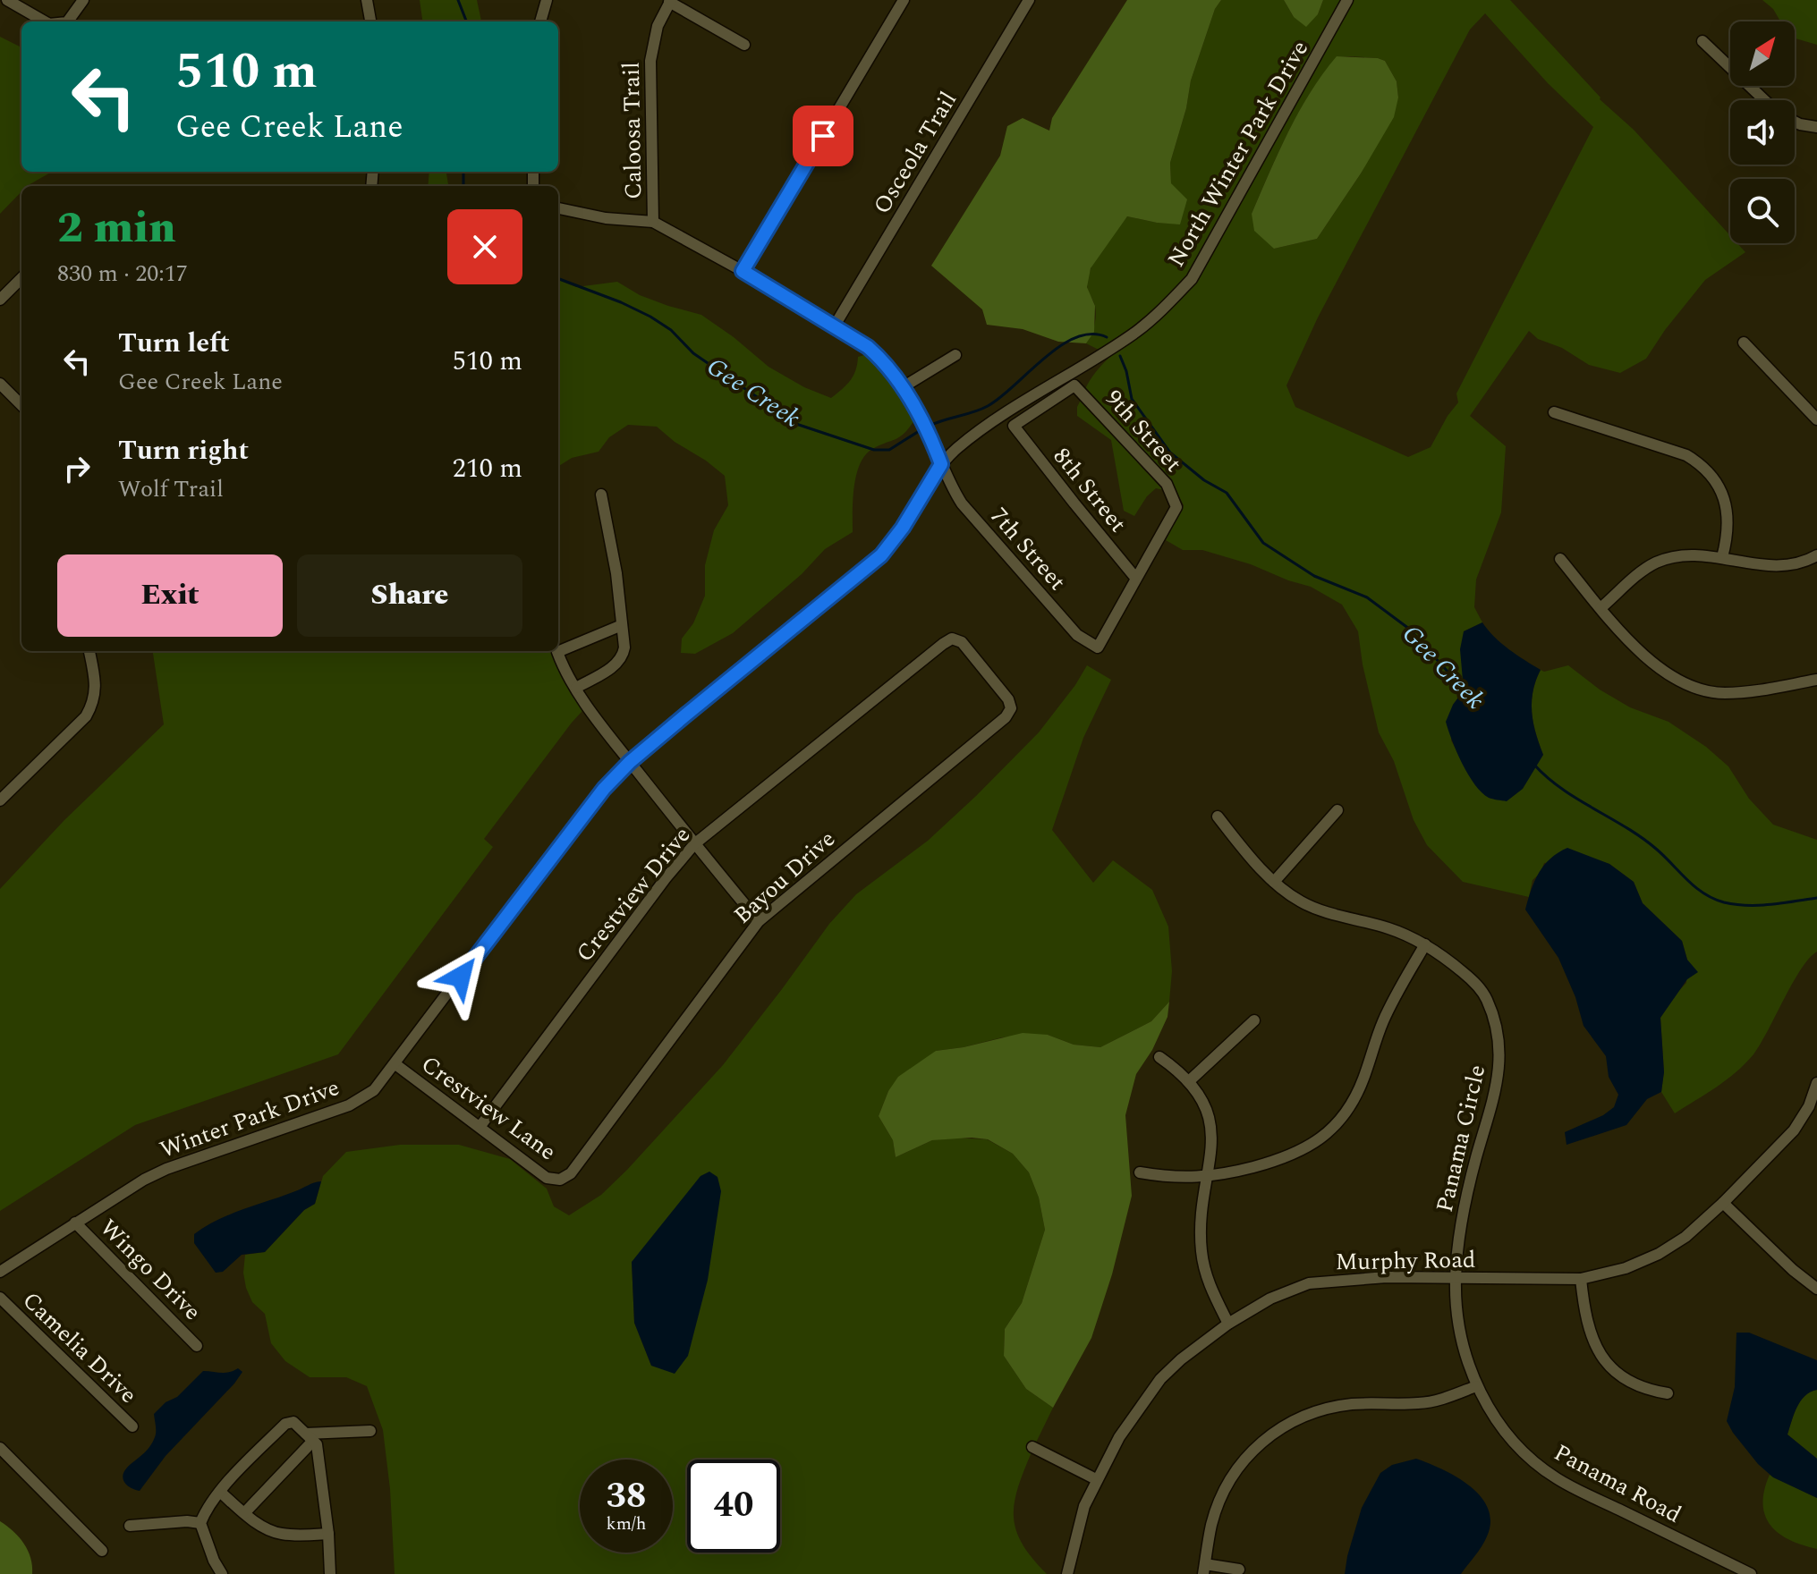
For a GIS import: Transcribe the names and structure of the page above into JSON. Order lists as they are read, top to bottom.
{
  "streets": {
    "street": [
      "Caloosa Trail",
      "Osceola Trail",
      "North Winter Park Drive",
      "9th Street",
      "8th Street",
      "7th Street",
      "Bayou Drive",
      "Crestview Drive",
      "Crestview Lane",
      "Winter Park Drive",
      "Panama Circle",
      "Murphy Road",
      "Wingo Drive",
      "Camelia Drive",
      "Panama Road"
    ]
  },
  "crossings": [
    ["Caloosa Trail", "7th Street"],
    ["Osceola Trail", "7th Street"],
    ["North Winter Park Drive", "7th Street"],
    ["North Winter Park Drive", "Winter Park Drive"],
    ["9th Street", "8th Street"],
    ["9th Street", "7th Street"],
    ["8th Street", "7th Street"],
    ["7th Street", "Winter Park Drive"],
    ["Bayou Drive", "Crestview Drive"],
    ["Bayou Drive", "Crestview Lane"],
    ["Crestview Drive", "Crestview Lane"],
    ["Crestview Lane", "Winter Park Drive"],
    ["Winter Park Drive", "Wingo Drive"],
    ["Panama Circle", "Murphy Road"],
    ["Panama Circle", "Panama Road"],
    ["Murphy Road", "Panama Road"]
  ],
  "water": ["Gee Creek"],
  "north": "top right",
  "page": {
    "turn": ["510 m", "Gee Creek Lane"],
    "heading": ["2 min", "830 m · 20:17"],
    "list": [
      {
        "name": "Turn left",
        "note": "Gee Creek Lane",
        "value": "510 m"
      },
      {
        "name": "Turn right",
        "note": "Wolf Trail",
        "value": "210 m"
      }
    ],
    "buttons": ["Exit", "Share"],
    "speed": "38 km/h",
    "limit": "40"
  }
}
